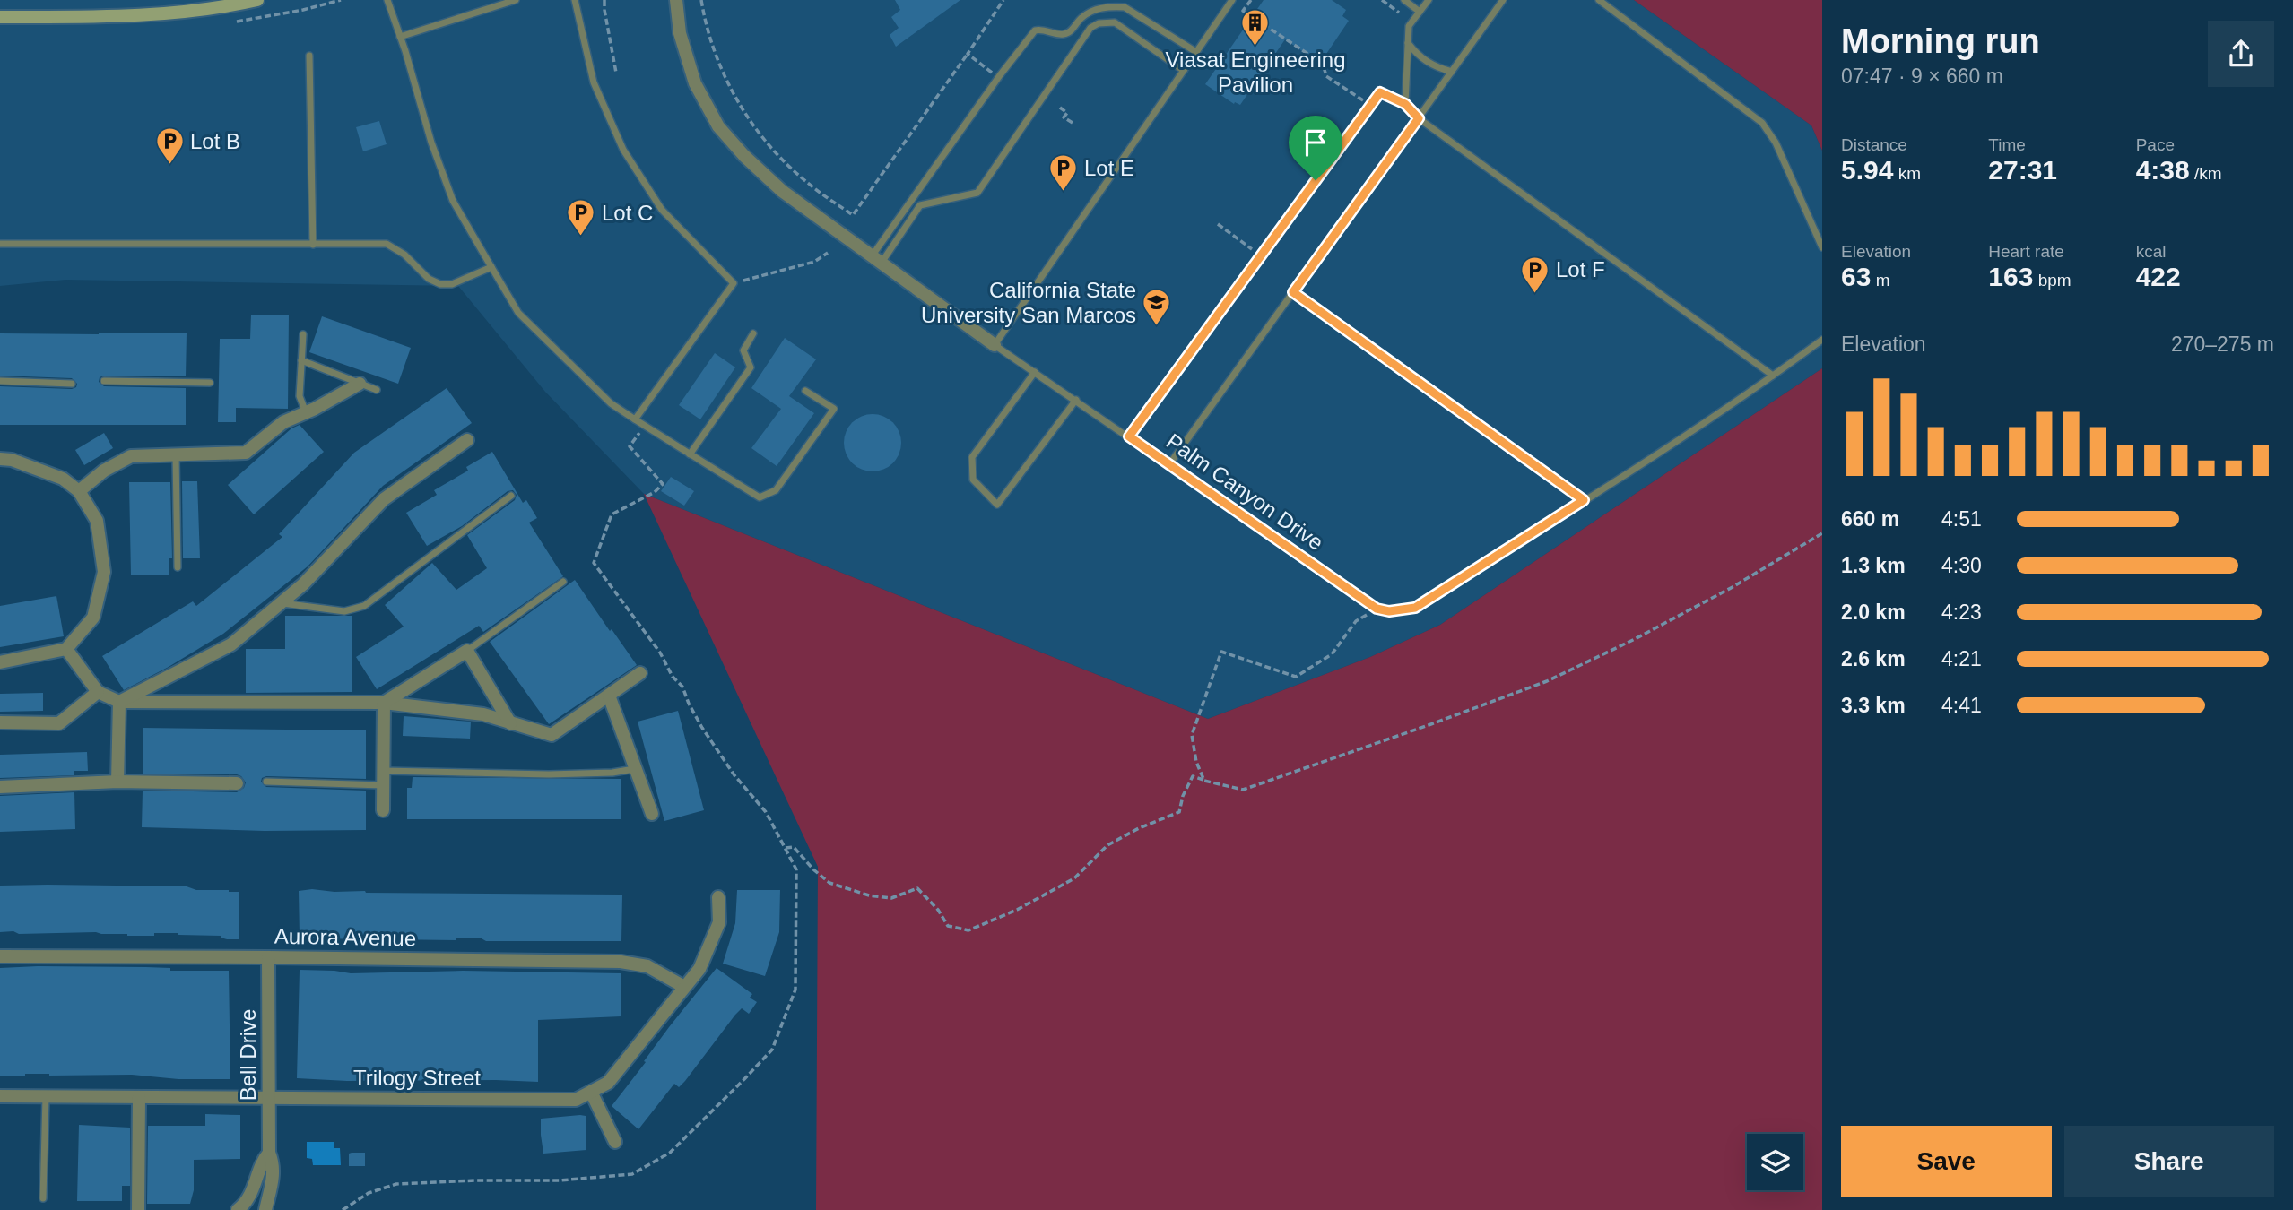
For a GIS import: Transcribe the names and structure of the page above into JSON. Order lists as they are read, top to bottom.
{
  "streets": {
    "street": [
      "Palm Canyon Drive",
      "Aurora Avenue",
      "Bell Drive",
      "Trilogy Street"
    ]
  },
  "crossings": [
    ["Aurora Avenue", "Bell Drive"],
    ["Aurora Avenue", "Trilogy Street"],
    ["Bell Drive", "Trilogy Street"]
  ],
  "places": {
    "building": ["Viasat Engineering Pavilion"],
    "parking": [
      "Lot B",
      "Lot E",
      "Lot C",
      "Lot F"
    ],
    "school or university": ["California State University San Marcos"]
  },
  "page": {
    "heading": ["Morning run", "07:47 · 9 × 660 m"],
    "stats": [
      ["Distance", "5.94 km"],
      ["Time", "27:31"],
      ["Pace", "4:38 /km"],
      ["Elevation", "63 m"],
      ["Heart rate", "163 bpm"],
      ["kcal", "422"]
    ],
    "chart": ["Elevation", "270–275 m"],
    "list": [
      {
        "name": "660 m",
        "note": "4:51"
      },
      {
        "name": "1.3 km",
        "note": "4:30"
      },
      {
        "name": "2.0 km",
        "note": "4:23"
      },
      {
        "name": "2.6 km",
        "note": "4:21"
      },
      {
        "name": "3.3 km",
        "note": "4:41"
      }
    ],
    "buttons": ["Save", "Share"]
  }
}
